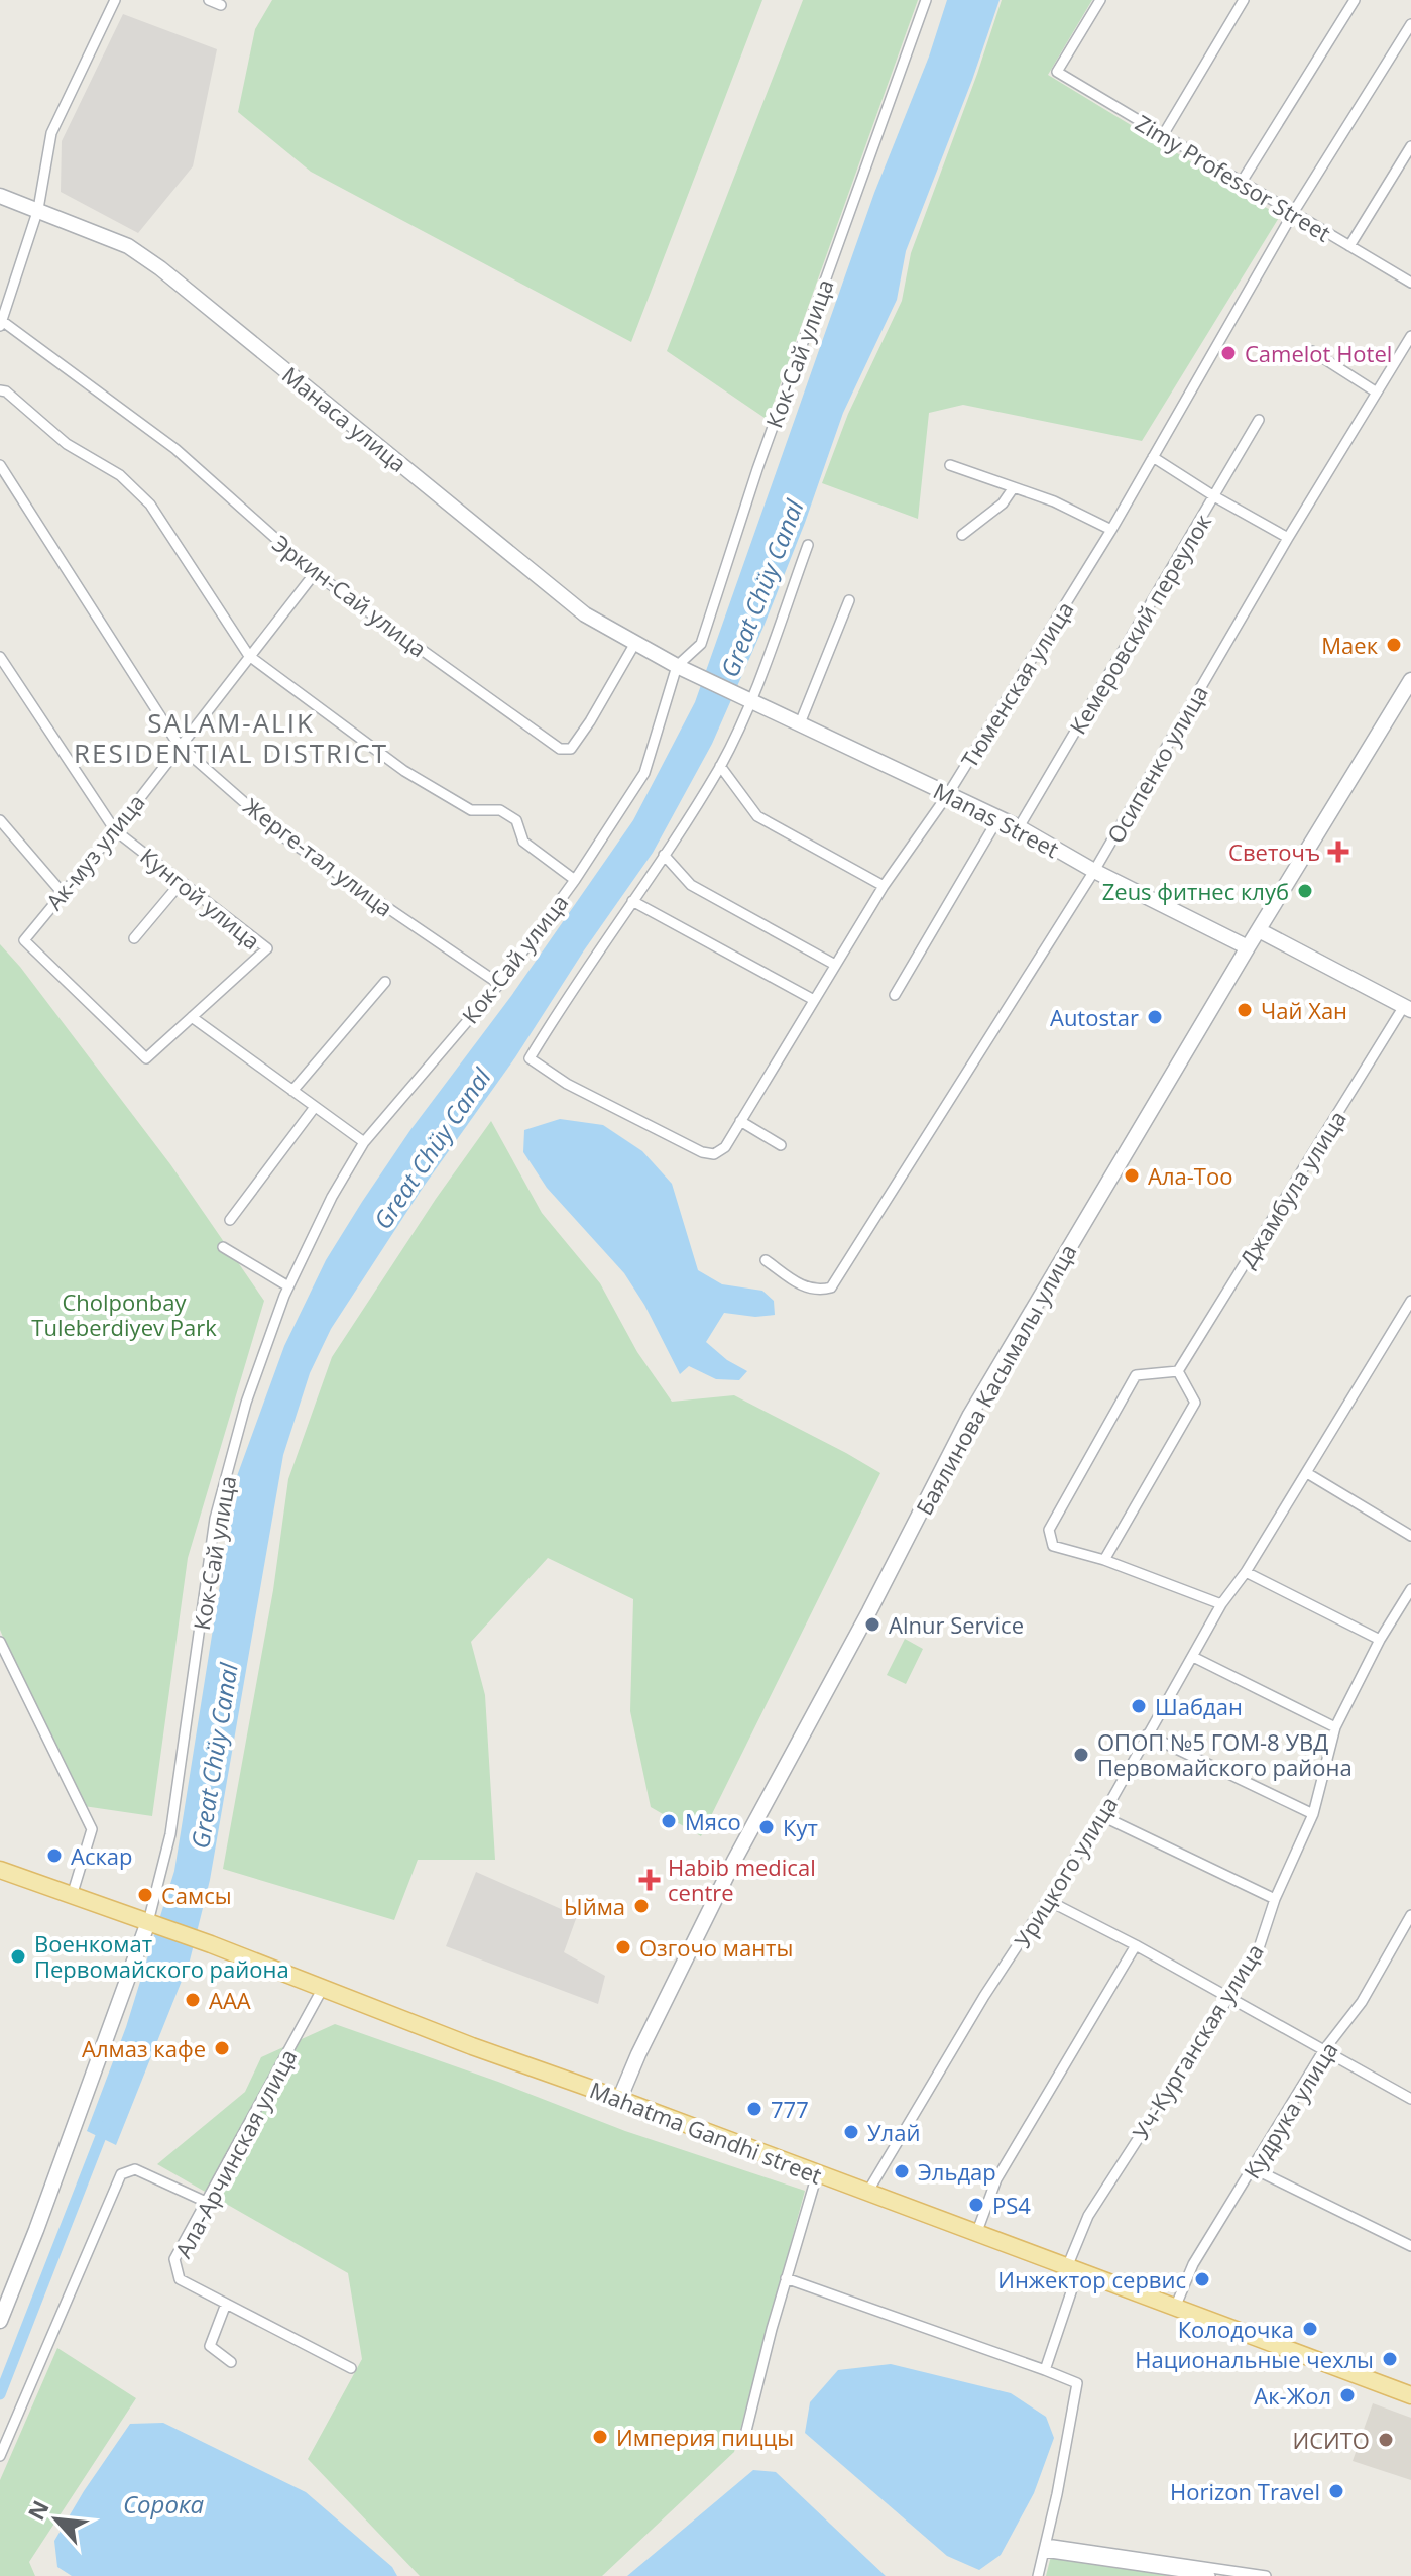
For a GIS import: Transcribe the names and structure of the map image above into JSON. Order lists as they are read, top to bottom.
{
  "streets": {
    "main road": ["Mahatma Gandhi street"],
    "street": [
      "Zimy Professor Street",
      "Кок-Сай улица",
      "Манаса улица",
      "Эркин-Сай улица",
      "Кемеровский переулок",
      "Тюменская улица",
      "Осипенко улица",
      "Manas Street",
      "Ак-муз улица",
      "Жерге-тал улица",
      "Кунгой улица",
      "Джамбула улица",
      "Баялинова Касымалы улица",
      "Урицкого улица",
      "Уч-Курганская улица",
      "Кудрука улица",
      "Ала-Арчинская улица"
    ]
  },
  "crossings": [
    ["Zimy Professor Street", "Тюменская улица"],
    ["Кок-Сай улица", "Манаса улица"],
    ["Кок-Сай улица", "Жерге-тал улица"],
    ["Кок-Сай улица", "Mahatma Gandhi street"],
    ["Манаса улица", "Эркин-Сай улица"],
    ["Манаса улица", "Manas Street"],
    ["Эркин-Сай улица", "Ак-муз улица"],
    ["Кемеровский переулок", "Manas Street"],
    ["Тюменская улица", "Manas Street"],
    ["Осипенко улица", "Manas Street"],
    ["Manas Street", "Баялинова Касымалы улица"],
    ["Ак-муз улица", "Жерге-тал улица"],
    ["Ак-муз улица", "Кунгой улица"],
    ["Баялинова Касымалы улица", "Mahatma Gandhi street"],
    ["Урицкого улица", "Mahatma Gandhi street"],
    ["Уч-Курганская улица", "Mahatma Gandhi street"],
    ["Кудрука улица", "Mahatma Gandhi street"],
    ["Mahatma Gandhi street", "Ала-Арчинская улица"]
  ],
  "districts": ["SALAM-ALIK RESIDENTIAL DISTRICT"],
  "water": ["Great Chüy Canal", "Сорока"],
  "parks": ["Cholponbay Tuleberdiyev Park"],
  "places": {
    "other": [
      "Camelot Hotel",
      "Маек",
      "Zeus фитнес клуб",
      "Чай Хан",
      "Autostar",
      "Ала-Тоо",
      "Alnur Service",
      "Шабдан",
      "ОПОП №5 ГОМ-8 УВД Первомайского района",
      "Мясо",
      "Кут",
      "Аскар",
      "Самсы",
      "Ыйма",
      "Озгочо манты",
      "Военкомат Первомайского района",
      "ААА",
      "Алмаз кафе",
      "777",
      "Улай",
      "Эльдар",
      "PS4",
      "Инжектор сервис",
      "Колодочка",
      "Национальные чехлы",
      "Ак-Жол",
      "Империя пиццы",
      "ИСИТО",
      "Horizon Travel"
    ],
    "health": ["Светочъ", "Habib medical centre"]
  },
  "north": "top left"
}
